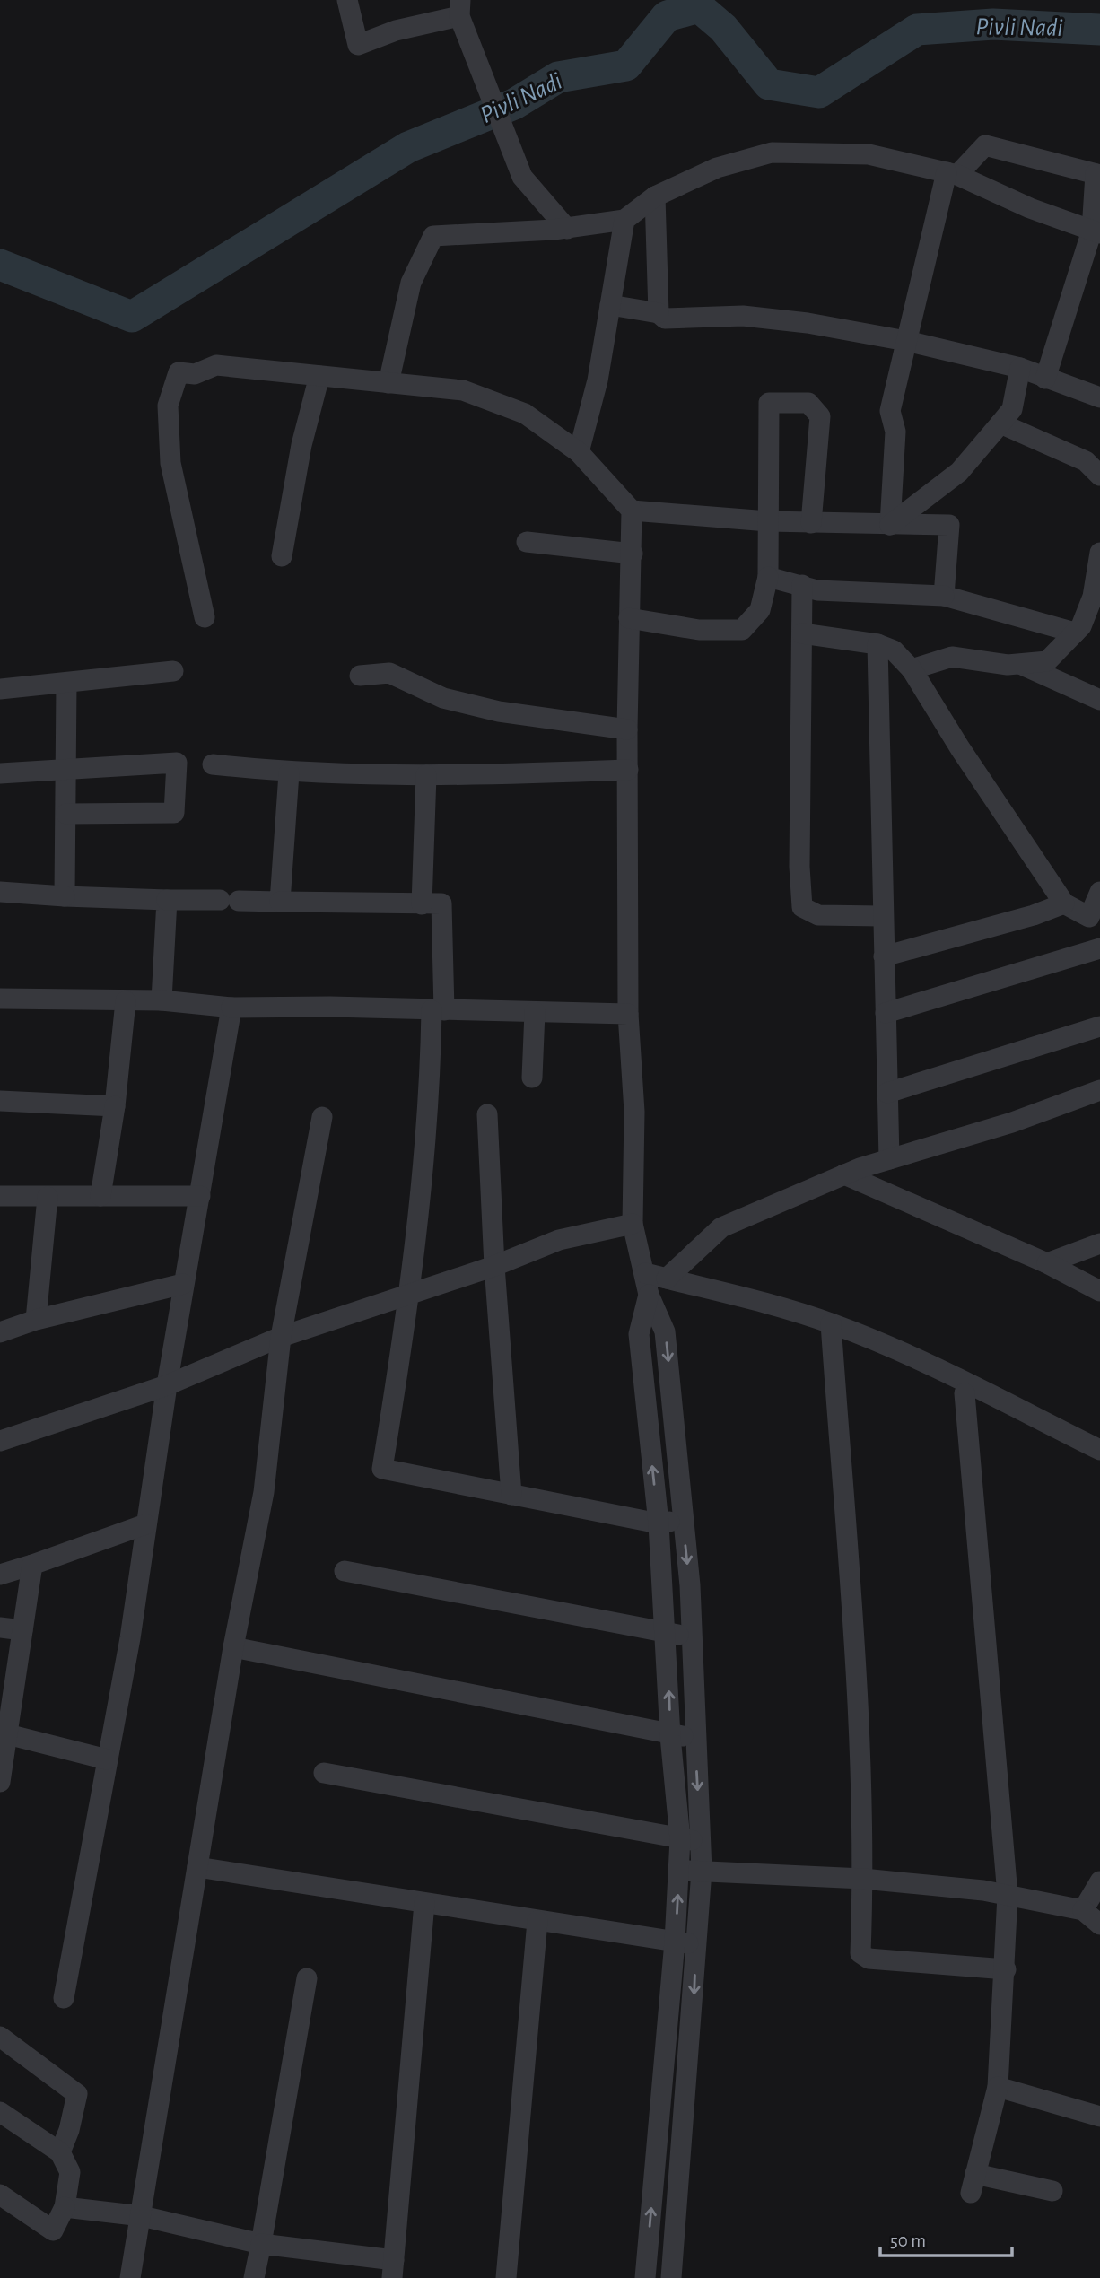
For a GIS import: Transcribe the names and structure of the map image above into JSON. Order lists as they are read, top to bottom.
{
  "water": ["Pivli Nadi"],
  "scale_bar": "50 m"
}
